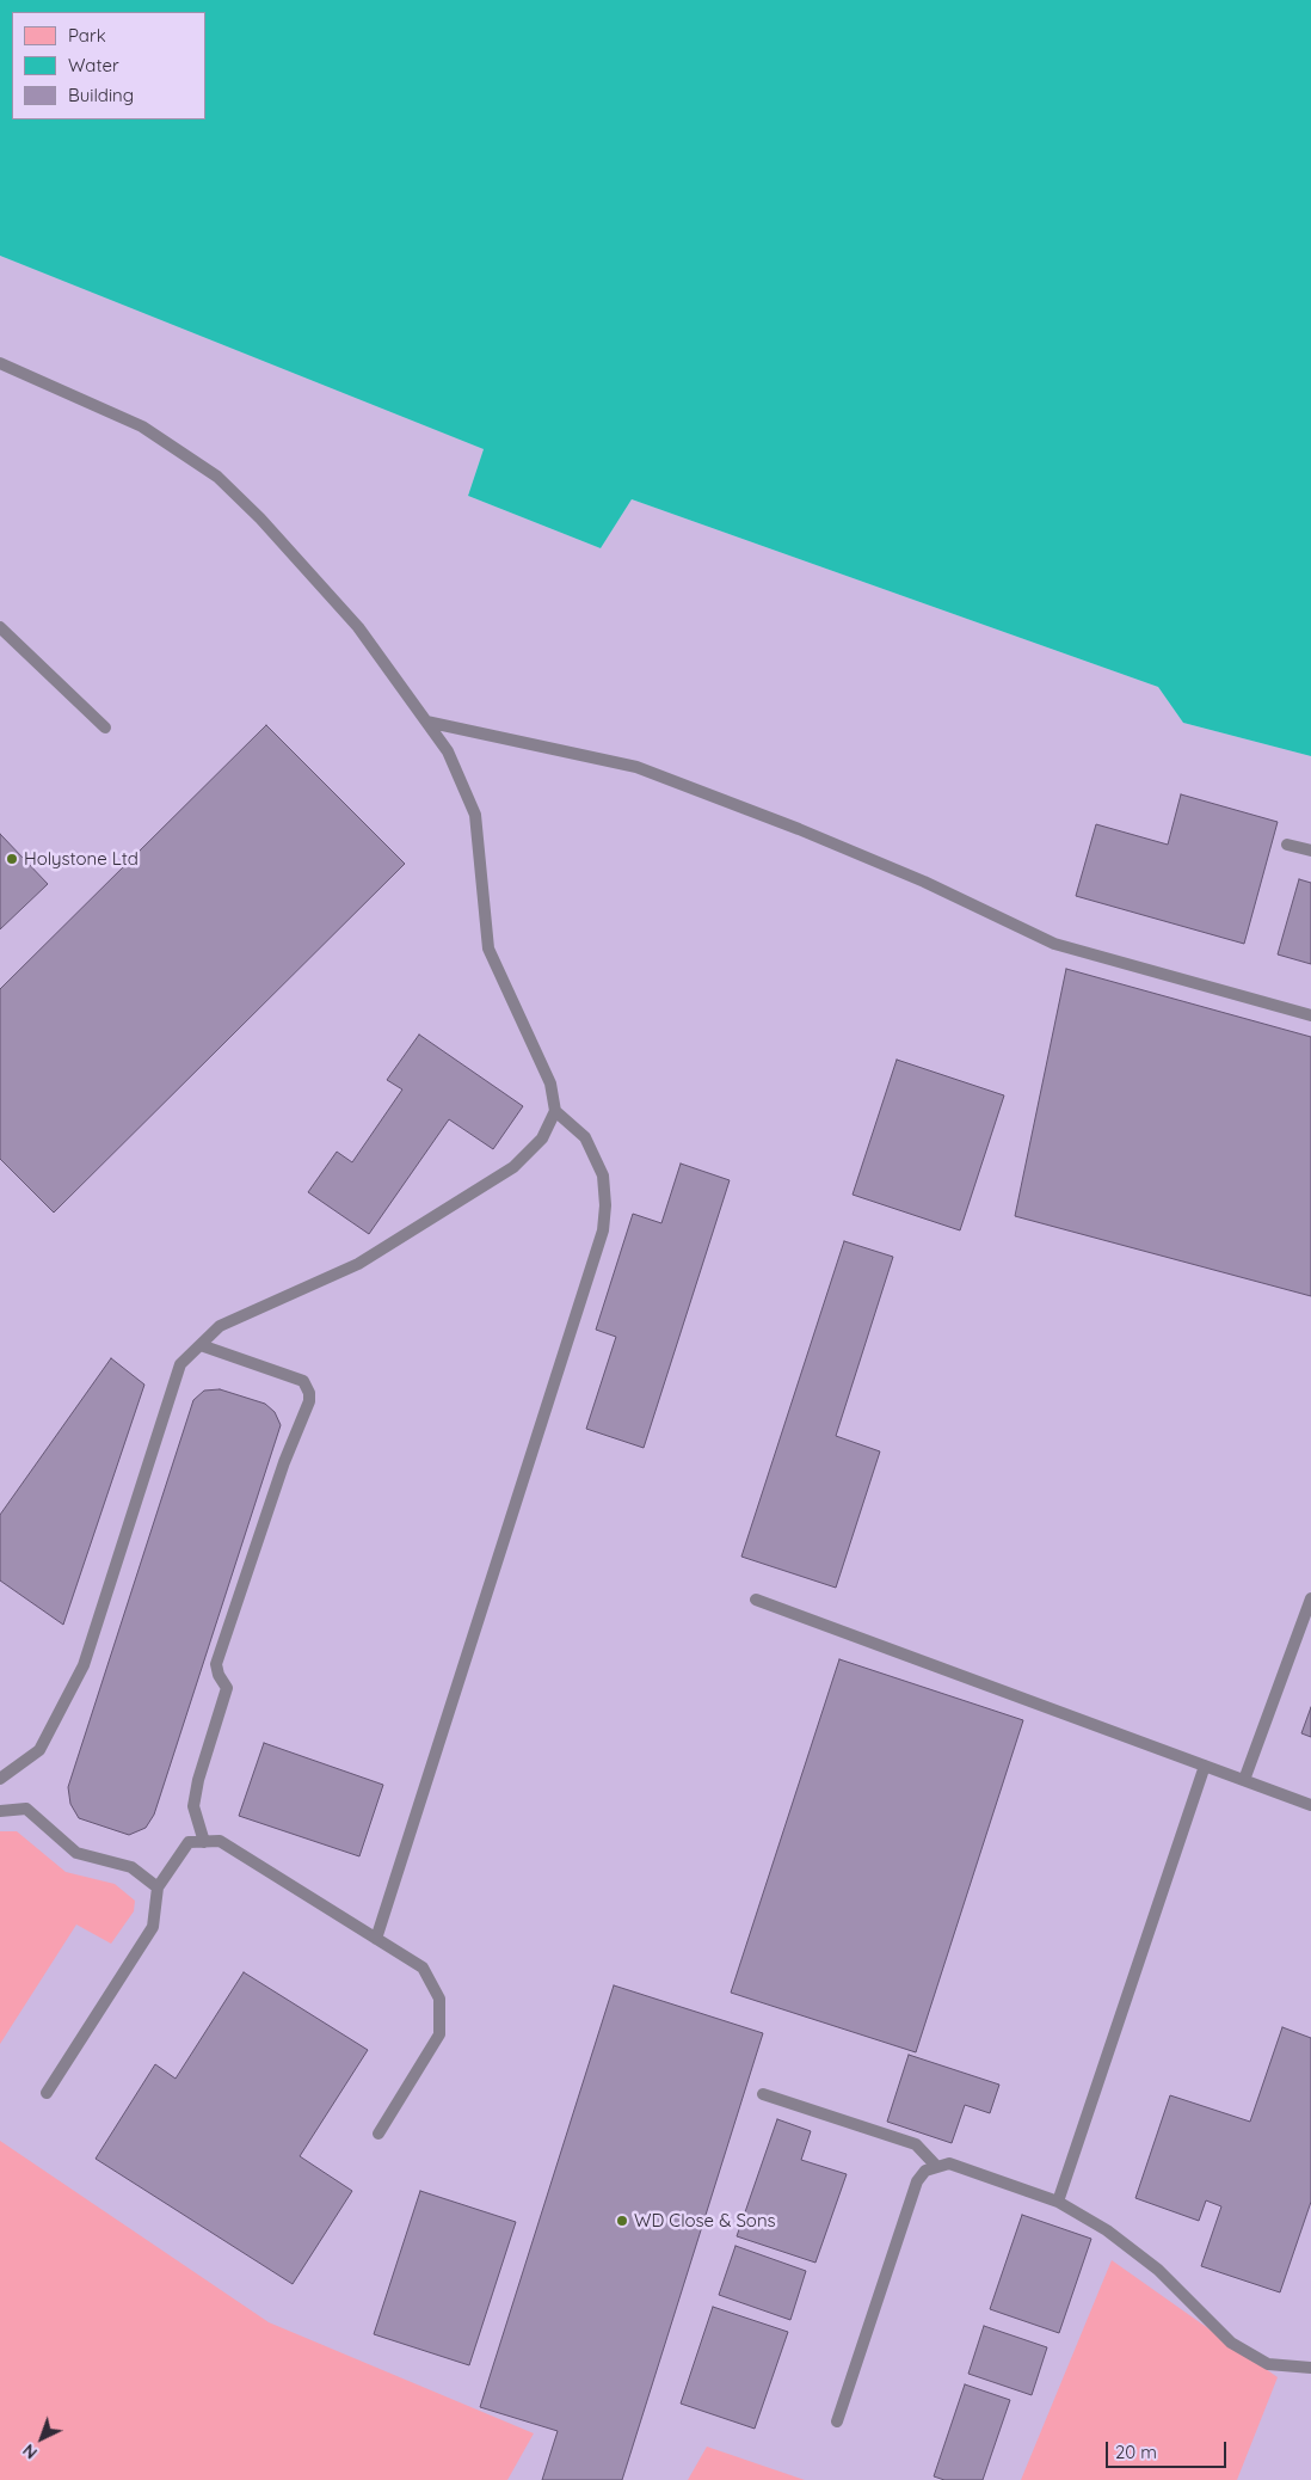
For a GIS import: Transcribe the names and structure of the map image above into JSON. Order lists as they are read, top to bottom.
{
  "places": ["Holystone Ltd", "WD Close & Sons"],
  "legend": ["Park", "Water", "Building"],
  "scale_bar": "20 m",
  "north": "bottom left"
}
